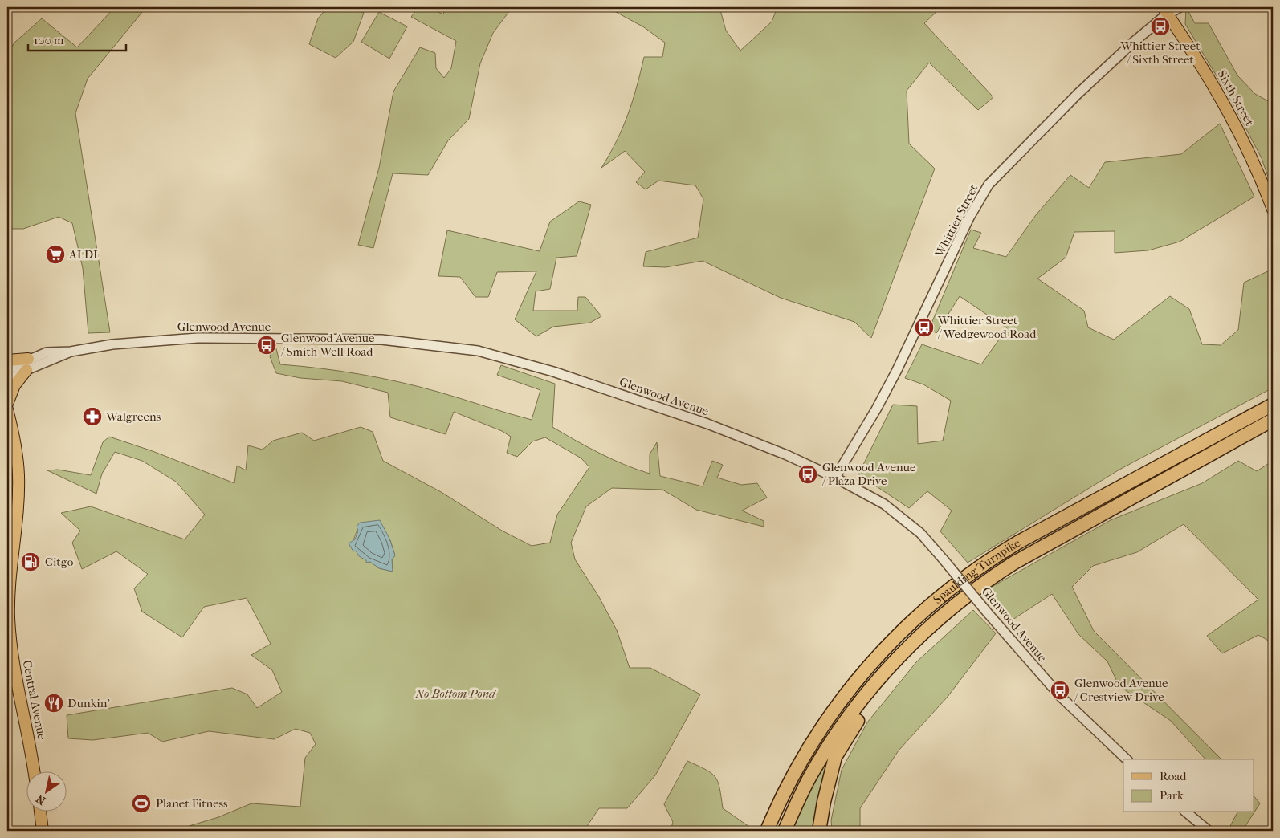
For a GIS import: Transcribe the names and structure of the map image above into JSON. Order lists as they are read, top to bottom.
{
  "streets": {
    "highway": ["Spaulding Turnpike"],
    "main road": ["Sixth Street", "Central Avenue"],
    "street": ["Whittier Street", "Glenwood Avenue"]
  },
  "crossings": [
    ["Sixth Street", "Whittier Street"],
    ["Whittier Street", "Glenwood Avenue"]
  ],
  "parks": ["No Bottom Pond"],
  "places": {
    "bus stop": [
      "Whittier Street / Sixth Street",
      "Whittier Street / Wedgewood Road",
      "Glenwood Avenue / Smith Well Road",
      "Glenwood Avenue / Plaza Drive",
      "Glenwood Avenue / Crestview Drive"
    ],
    "supermarket": ["ALDI"],
    "pharmacy": ["Walgreens"],
    "fuel station": ["Citgo"],
    "restaurant": ["Dunkin'"],
    "sports": ["Planet Fitness"]
  },
  "legend": ["Road", "Park"],
  "scale_bar": "100 m",
  "north": "bottom left"
}
